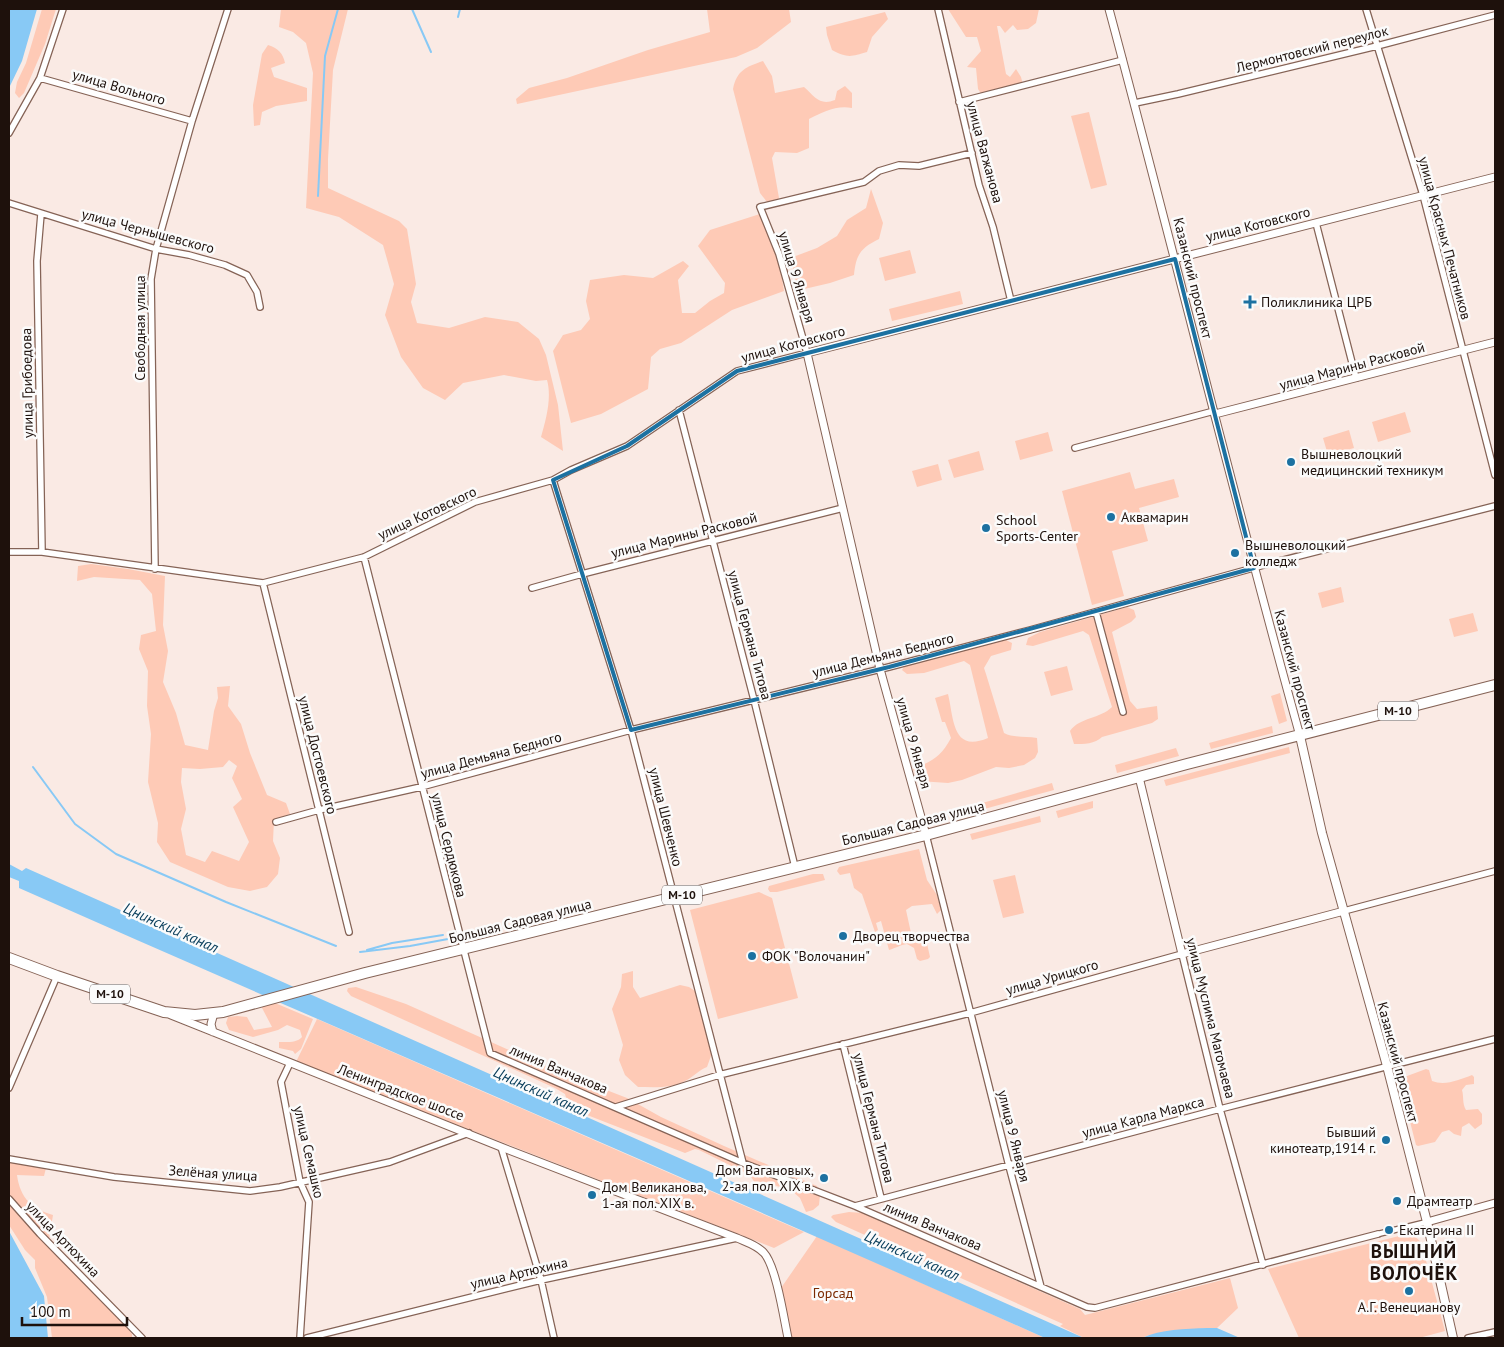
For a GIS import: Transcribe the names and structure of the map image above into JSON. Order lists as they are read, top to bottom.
{
  "streets": {
    "highway": ["М-10", "Большая Садовая улица", "Ленинградское шоссе"],
    "main road": ["Казанский проспект"],
    "street": [
      "Лермонтовский переулок",
      "улица Вольного",
      "улица Вагжанова",
      "улица Котовского",
      "улица Чернышевского",
      "улица Красных Печатников",
      "улица 9 Января",
      "Свободная улица",
      "улица Марины Расковой",
      "улица Грибоедова",
      "улица Германа Титова",
      "улица Демьяна Бедного",
      "улица Достоевского",
      "улица Шевченко",
      "улица Сердюкова",
      "улица Урицкого",
      "улица Муслима Магомаева",
      "линия Ванчакова",
      "улица Карла Маркса",
      "улица Семашко",
      "Зелёная улица",
      "улица Артюхина"
    ]
  },
  "crossings": [
    ["Лермонтовский переулок", "улица Красных Печатников"],
    ["Лермонтовский переулок", "Казанский проспект"],
    ["улица Вольного", "Свободная улица"],
    ["улица Вагжанова", "улица Котовского"],
    ["улица Вагжанова", "улица 9 Января"],
    ["улица Котовского", "улица Красных Печатников"],
    ["улица Котовского", "улица 9 Января"],
    ["улица Котовского", "Казанский проспект"],
    ["улица Котовского", "Свободная улица"],
    ["улица Котовского", "улица Грибоедова"],
    ["улица Котовского", "улица Германа Титова"],
    ["улица Котовского", "улица Достоевского"],
    ["улица Котовского", "улица Шевченко"],
    ["улица Котовского", "улица Сердюкова"],
    ["улица Чернышевского", "Свободная улица"],
    ["улица Чернышевского", "улица Грибоедова"],
    ["улица Красных Печатников", "улица Марины Расковой"],
    ["улица 9 Января", "улица Марины Расковой"],
    ["улица 9 Января", "улица Демьяна Бедного"],
    ["улица 9 Января", "Большая Садовая улица"],
    ["улица 9 Января", "улица Урицкого"],
    ["улица 9 Января", "линия Ванчакова"],
    ["улица 9 Января", "улица Карла Маркса"],
    ["Казанский проспект", "улица Марины Расковой"],
    ["Казанский проспект", "улица Демьяна Бедного"],
    ["Казанский проспект", "Большая Садовая улица"],
    ["Казанский проспект", "улица Урицкого"],
    ["Казанский проспект", "улица Карла Маркса"],
    ["улица Марины Расковой", "улица Германа Титова"],
    ["улица Марины Расковой", "улица Шевченко"],
    ["улица Германа Титова", "улица Демьяна Бедного"],
    ["улица Германа Титова", "Большая Садовая улица"],
    ["улица Германа Титова", "улица Урицкого"],
    ["улица Германа Титова", "улица Карла Маркса"],
    ["улица Демьяна Бедного", "улица Достоевского"],
    ["улица Демьяна Бедного", "улица Шевченко"],
    ["улица Демьяна Бедного", "улица Сердюкова"],
    ["М-10", "Большая Садовая улица"],
    ["М-10", "Ленинградское шоссе"],
    ["улица Шевченко", "Большая Садовая улица"],
    ["улица Шевченко", "улица Урицкого"],
    ["улица Шевченко", "линия Ванчакова"],
    ["Большая Садовая улица", "улица Сердюкова"],
    ["Большая Садовая улица", "улица Муслима Магомаева"],
    ["улица Сердюкова", "линия Ванчакова"],
    ["улица Урицкого", "улица Муслима Магомаева"],
    ["улица Урицкого", "линия Ванчакова"],
    ["улица Муслима Магомаева", "линия Ванчакова"],
    ["улица Муслима Магомаева", "улица Карла Маркса"],
    ["линия Ванчакова", "улица Карла Маркса"],
    ["Ленинградское шоссе", "улица Семашко"],
    ["Ленинградское шоссе", "Зелёная улица"],
    ["Ленинградское шоссе", "улица Артюхина"],
    ["улица Семашко", "Зелёная улица"]
  ],
  "districts": ["ВЫШНИЙ ВОЛОЧЁК"],
  "water": ["Цнинский канал"],
  "parks": ["Горсад"],
  "places": {
    "health": ["Поликлиника ЦРБ"],
    "other": [
      "Вышневолоцкий медицинский техникум",
      "Аквамарин",
      "School Sports-Center",
      "Вышневолоцкий колледж",
      "Дворец творчества",
      "ФОК \"Волочанин\"",
      "Бывший кинотеатр,1914 г.",
      "Дом Вагановых, 2-ая пол. XIX в.",
      "Дом Великанова, 1-ая пол. XIX в.",
      "Драмтеатр",
      "Екатерина II",
      "А.Г. Венецианову"
    ]
  },
  "scale_bar": "100 m"
}
